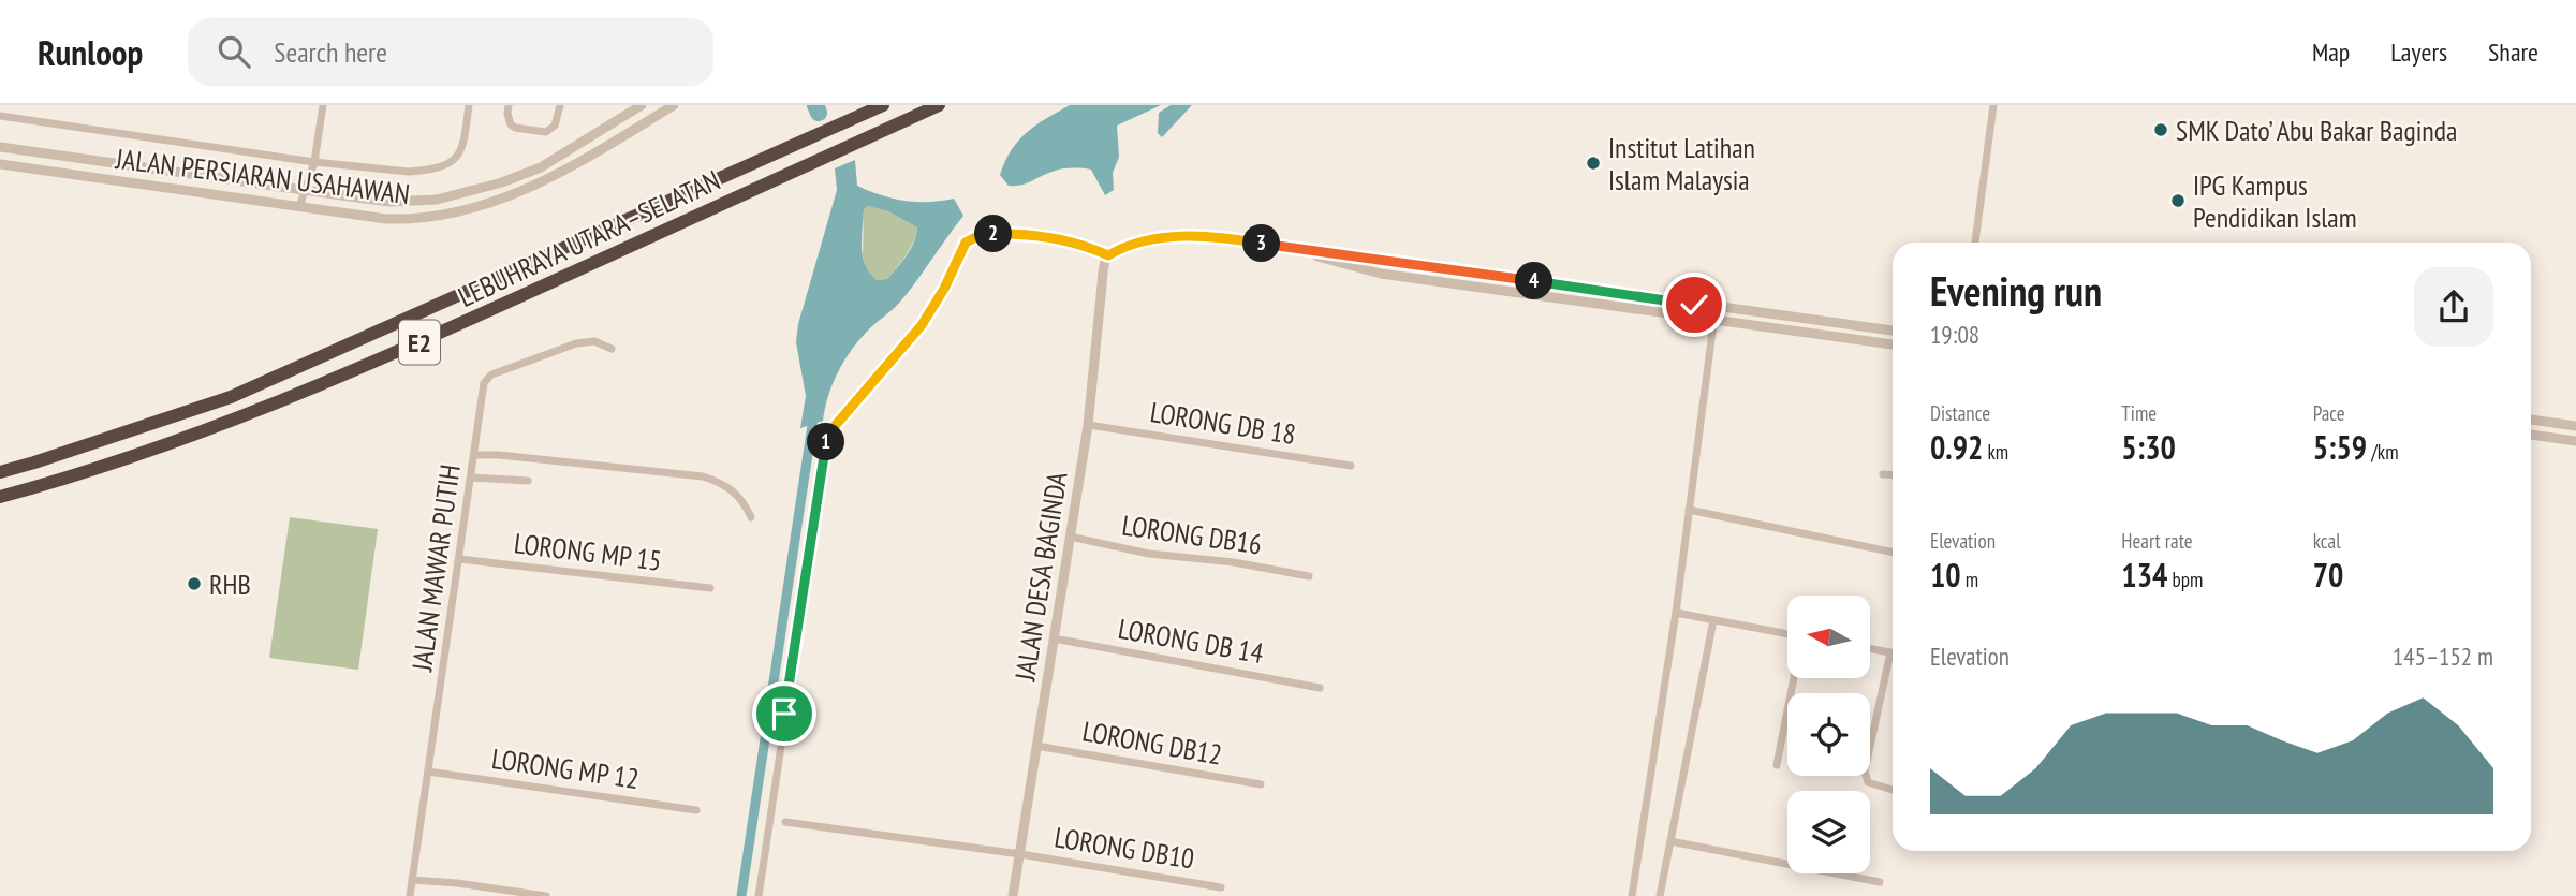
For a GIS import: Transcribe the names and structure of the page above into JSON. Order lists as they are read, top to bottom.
{
  "streets": {
    "highway": ["LEBUHRAYA UTARA–SELATAN", "E2"],
    "street": [
      "JALAN PERSIARAN USAHAWAN",
      "LORONG DB 18",
      "LORONG DB16",
      "LORONG MP 15",
      "JALAN MAWAR PUTIH",
      "JALAN DESA BAGINDA",
      "LORONG DB 14",
      "LORONG DB12",
      "LORONG MP 12",
      "LORONG DB10"
    ]
  },
  "crossings": [
    ["LORONG DB 18", "JALAN DESA BAGINDA"],
    ["LORONG DB16", "JALAN DESA BAGINDA"],
    ["LORONG MP 15", "JALAN MAWAR PUTIH"],
    ["JALAN MAWAR PUTIH", "LORONG MP 12"],
    ["JALAN DESA BAGINDA", "LORONG DB 14"],
    ["JALAN DESA BAGINDA", "LORONG DB12"],
    ["JALAN DESA BAGINDA", "LORONG DB10"]
  ],
  "places": [
    "SMK Dato’ Abu Bakar Baginda",
    "Institut Latihan Islam Malaysia",
    "IPG Kampus Pendidikan Islam",
    "RHB"
  ],
  "north": "left",
  "page": {
    "header": "Runloop",
    "search": "Search here",
    "nav": ["Map", "Layers", "Share"],
    "pins": [
      "2",
      "3",
      "4",
      "1"
    ],
    "heading": ["Evening run", "19:08"],
    "stats": [
      ["Distance", "0.92 km"],
      ["Time", "5:30"],
      ["Pace", "5:59 /km"],
      ["Elevation", "10 m"],
      ["Heart rate", "134 bpm"],
      ["kcal", "70"]
    ],
    "chart": ["Elevation", "145–152 m"]
  }
}
